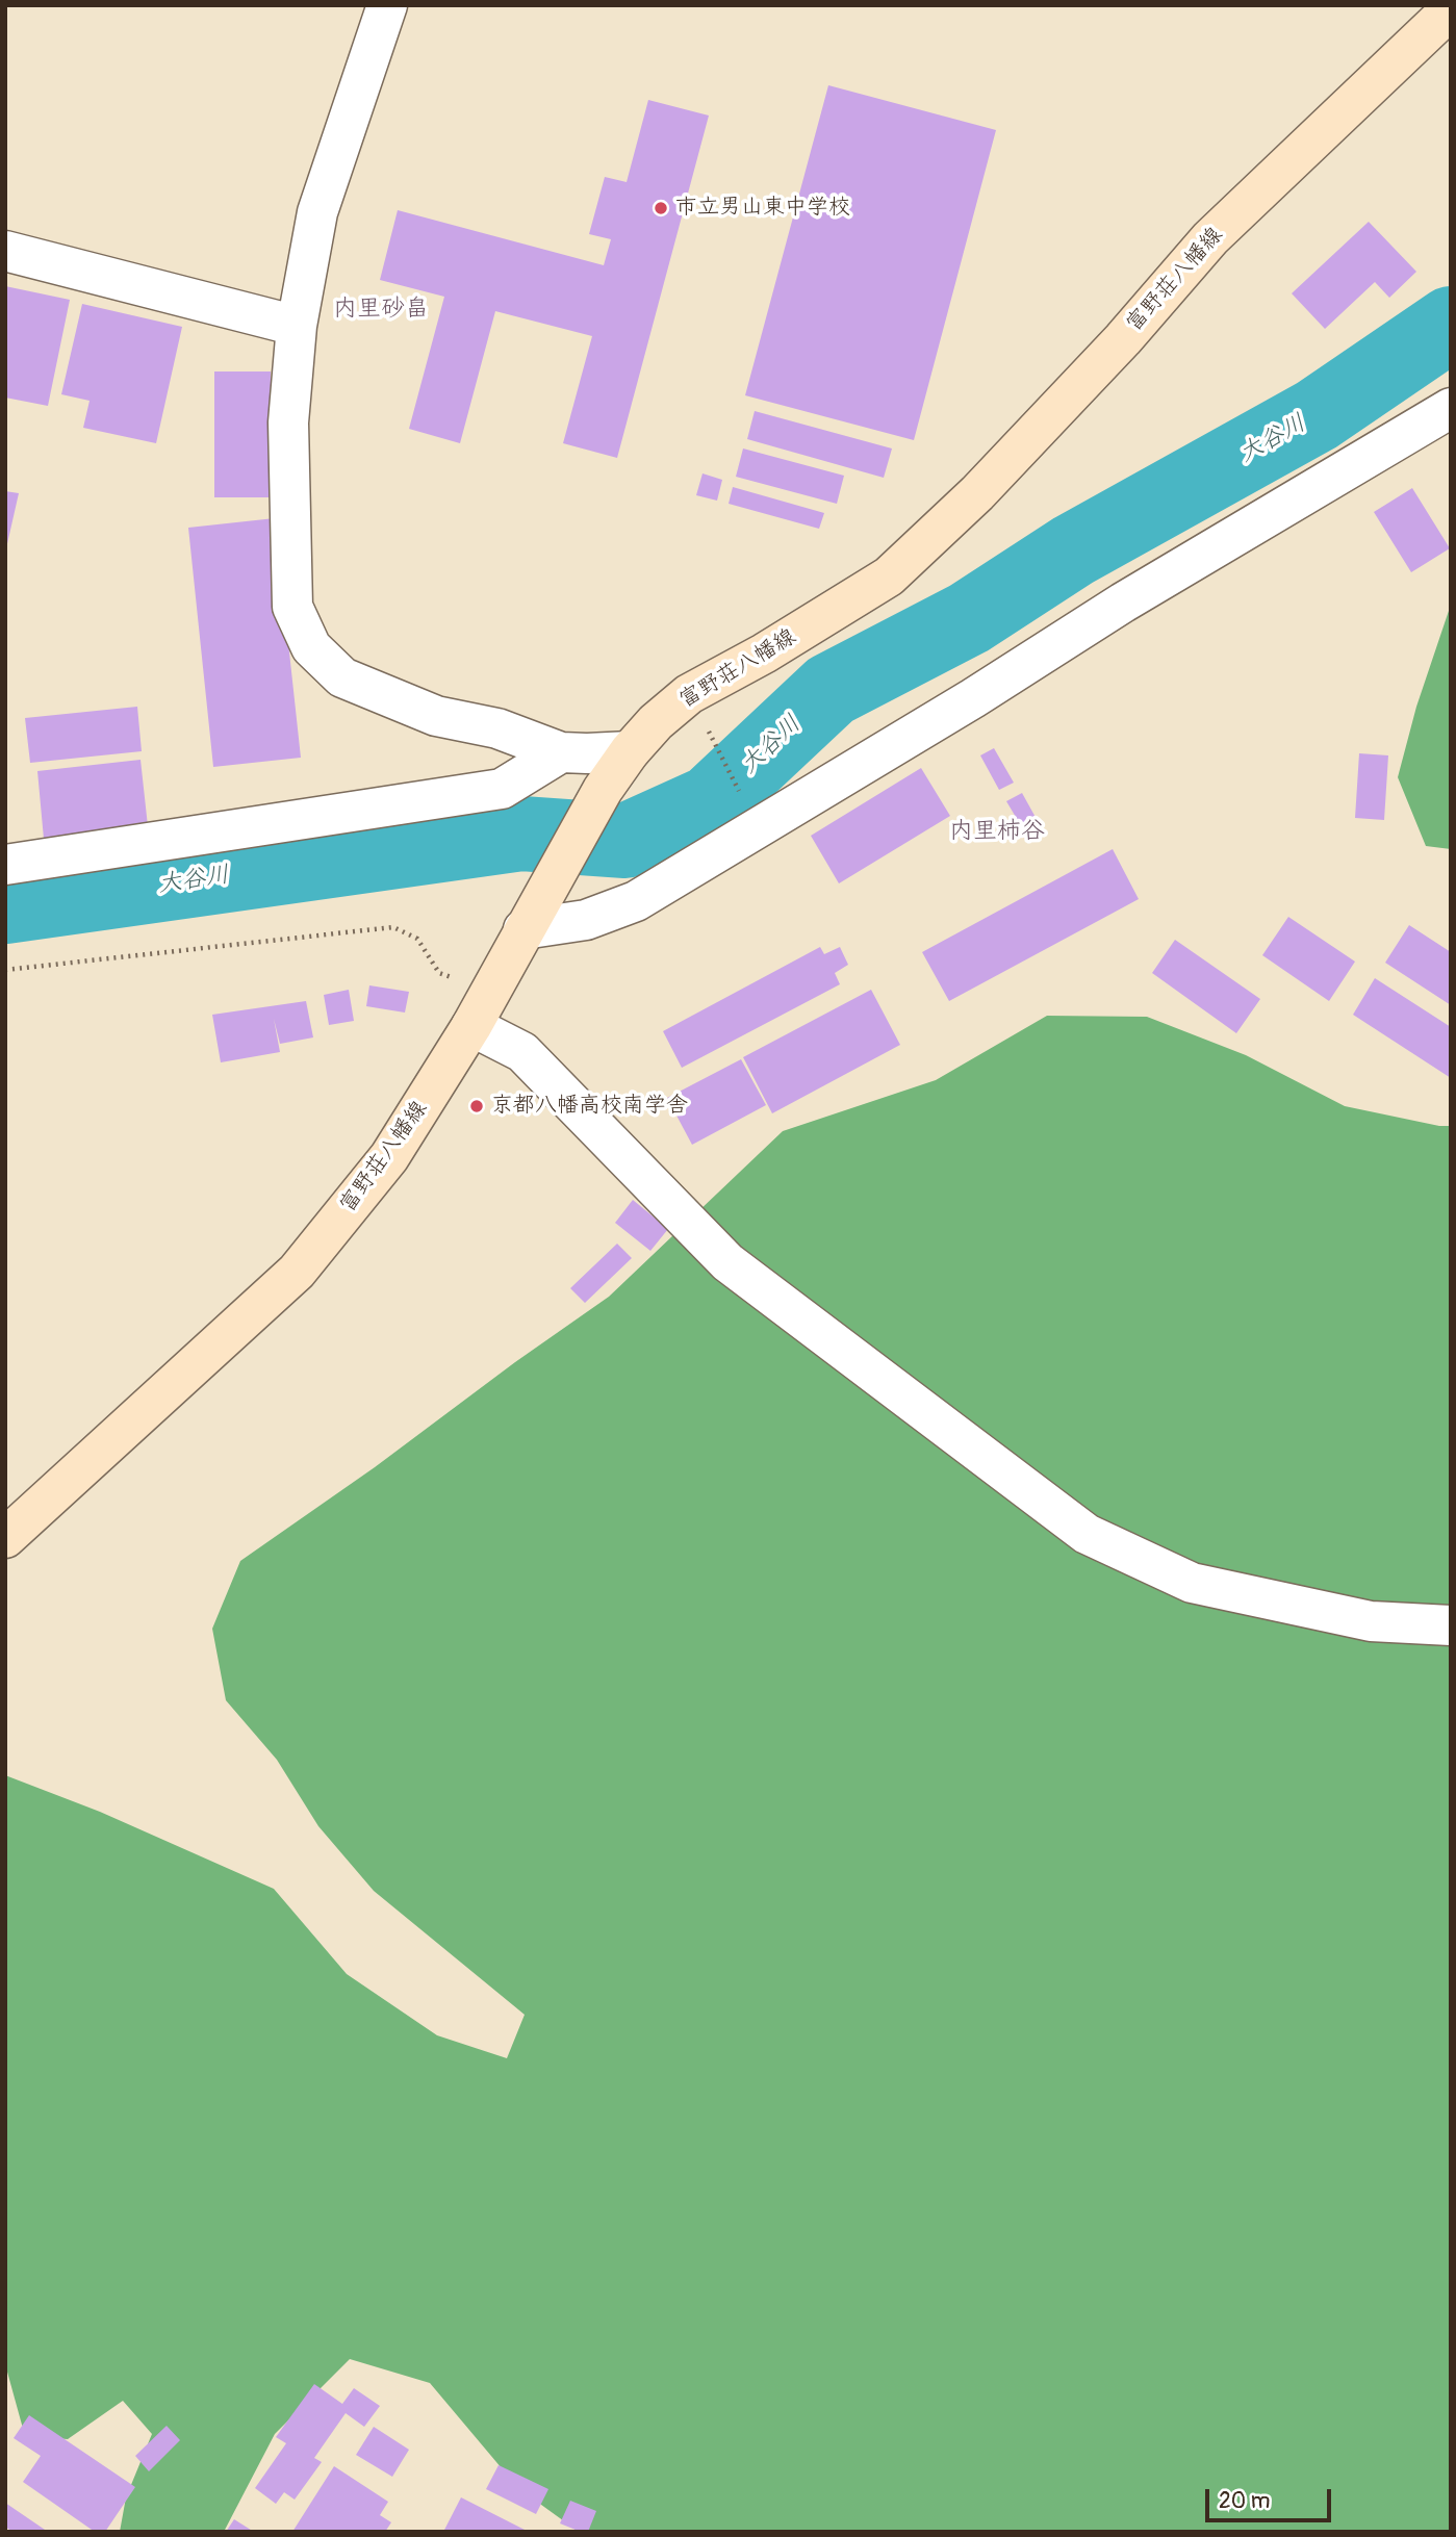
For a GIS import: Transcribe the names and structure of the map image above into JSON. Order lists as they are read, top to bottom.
{
  "streets": {
    "main road": ["富野荘八幡線"]
  },
  "districts": ["内里砂畠", "内里柿谷"],
  "water": ["大谷川"],
  "places": ["市立男山東中学校", "京都八幡高校南学舎"],
  "scale_bar": "20 m"
}
